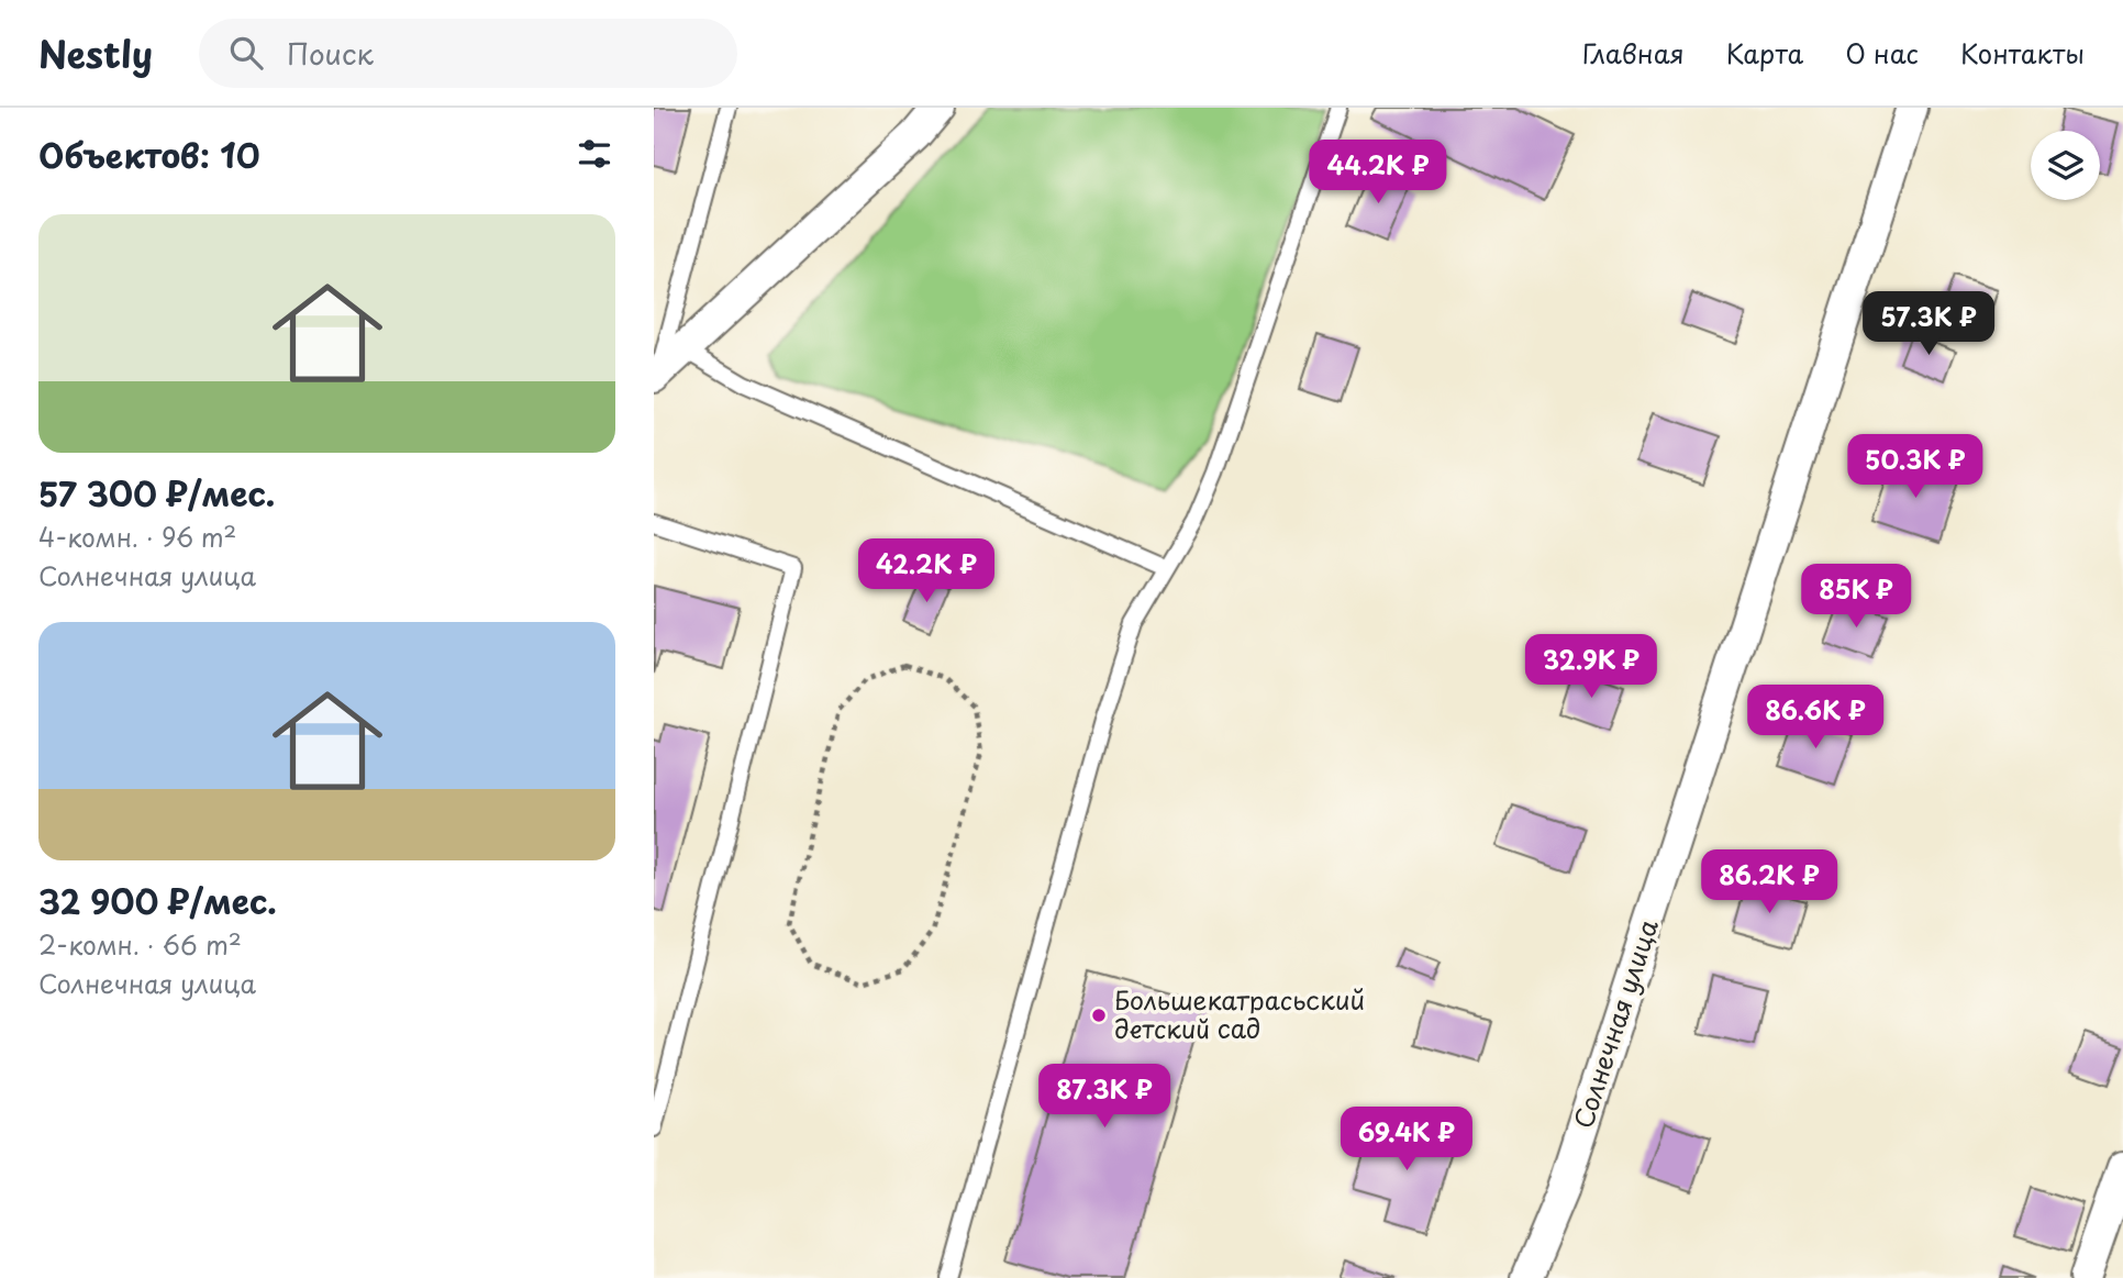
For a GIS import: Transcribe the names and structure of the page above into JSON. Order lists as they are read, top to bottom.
{
  "streets": {
    "street": ["Солнечная улица"]
  },
  "places": ["Большекатрасьский детский сад"],
  "page": {
    "header": "Nestly",
    "search": "Поиск",
    "nav": [
      "Главная",
      "Карта",
      "О нас",
      "Контакты"
    ],
    "heading": "Объектов: 10",
    "price": [
      "44.2K ₽",
      "57.3K ₽",
      "50.3K ₽",
      "42.2K ₽",
      "85K ₽",
      "32.9K ₽",
      "86.6K ₽",
      "86.2K ₽",
      "87.3K ₽",
      "69.4K ₽"
    ],
    "list": [
      {
        "name": "57 300 ₽/мес.",
        "note": "4-комн. · 96 m² · Солнечная улица"
      },
      {
        "name": "32 900 ₽/мес.",
        "note": "2-комн. · 66 m² · Солнечная улица"
      }
    ]
  }
}
